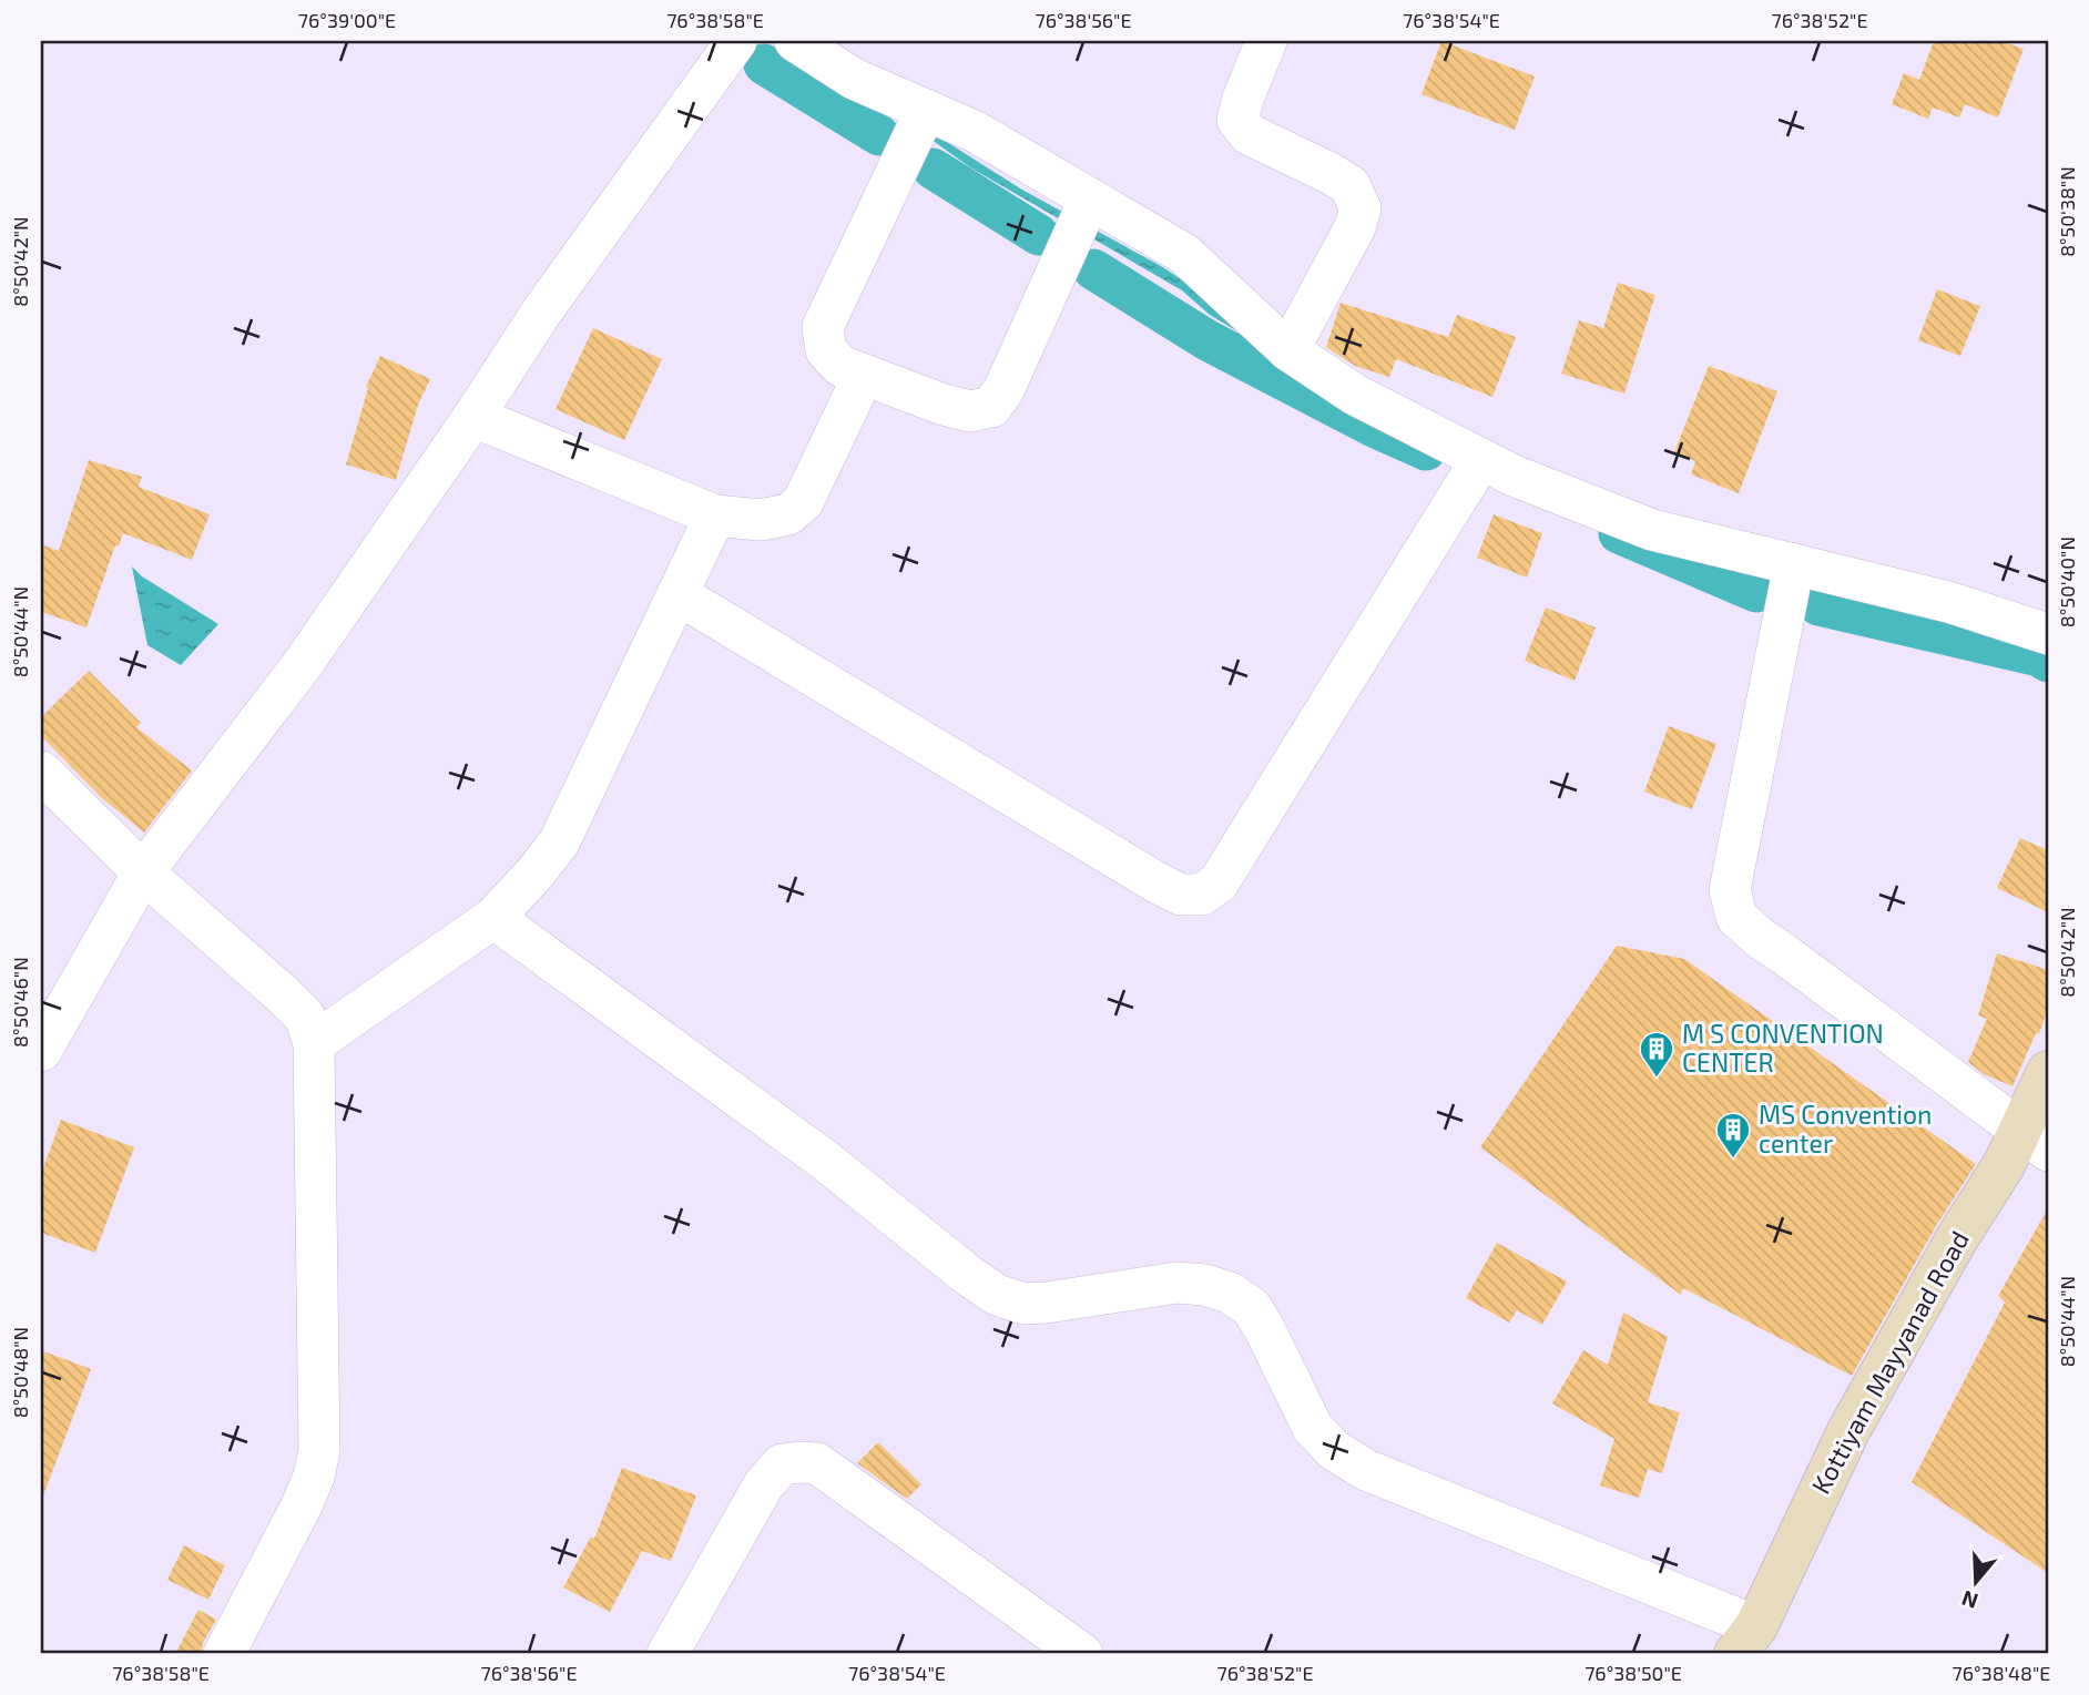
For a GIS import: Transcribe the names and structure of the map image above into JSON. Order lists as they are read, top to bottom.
{
  "streets": {
    "street": ["Kottiyam Mayyanad Road"]
  },
  "places": {
    "building": ["M S CONVENTION CENTER", "MS Convention center"]
  },
  "north": "bottom",
  "coordinates": [
    "76°39'00\"E",
    "76°38'58\"E",
    "76°38'56\"E",
    "76°38'54\"E",
    "76°38'52\"E",
    "8°50'38\"N",
    "8°50'42\"N",
    "8°50'40\"N",
    "8°50'44\"N",
    "8°50'46\"N",
    "8°50'48\"N",
    "76°38'50\"E",
    "76°38'48\"E"
  ]
}
